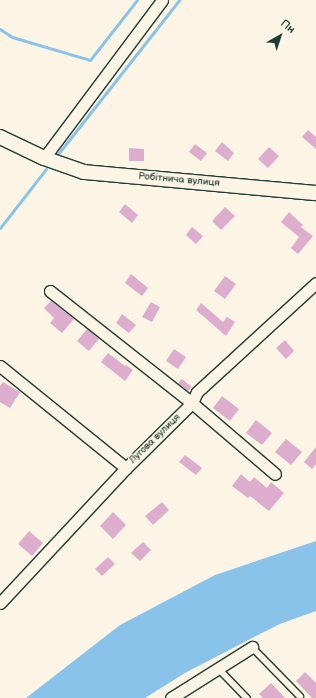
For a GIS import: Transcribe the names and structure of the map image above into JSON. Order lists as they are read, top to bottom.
{
  "streets": {
    "street": ["Робітнича вулиця", "Лугова вулиця"]
  },
  "north": "top right"
}
